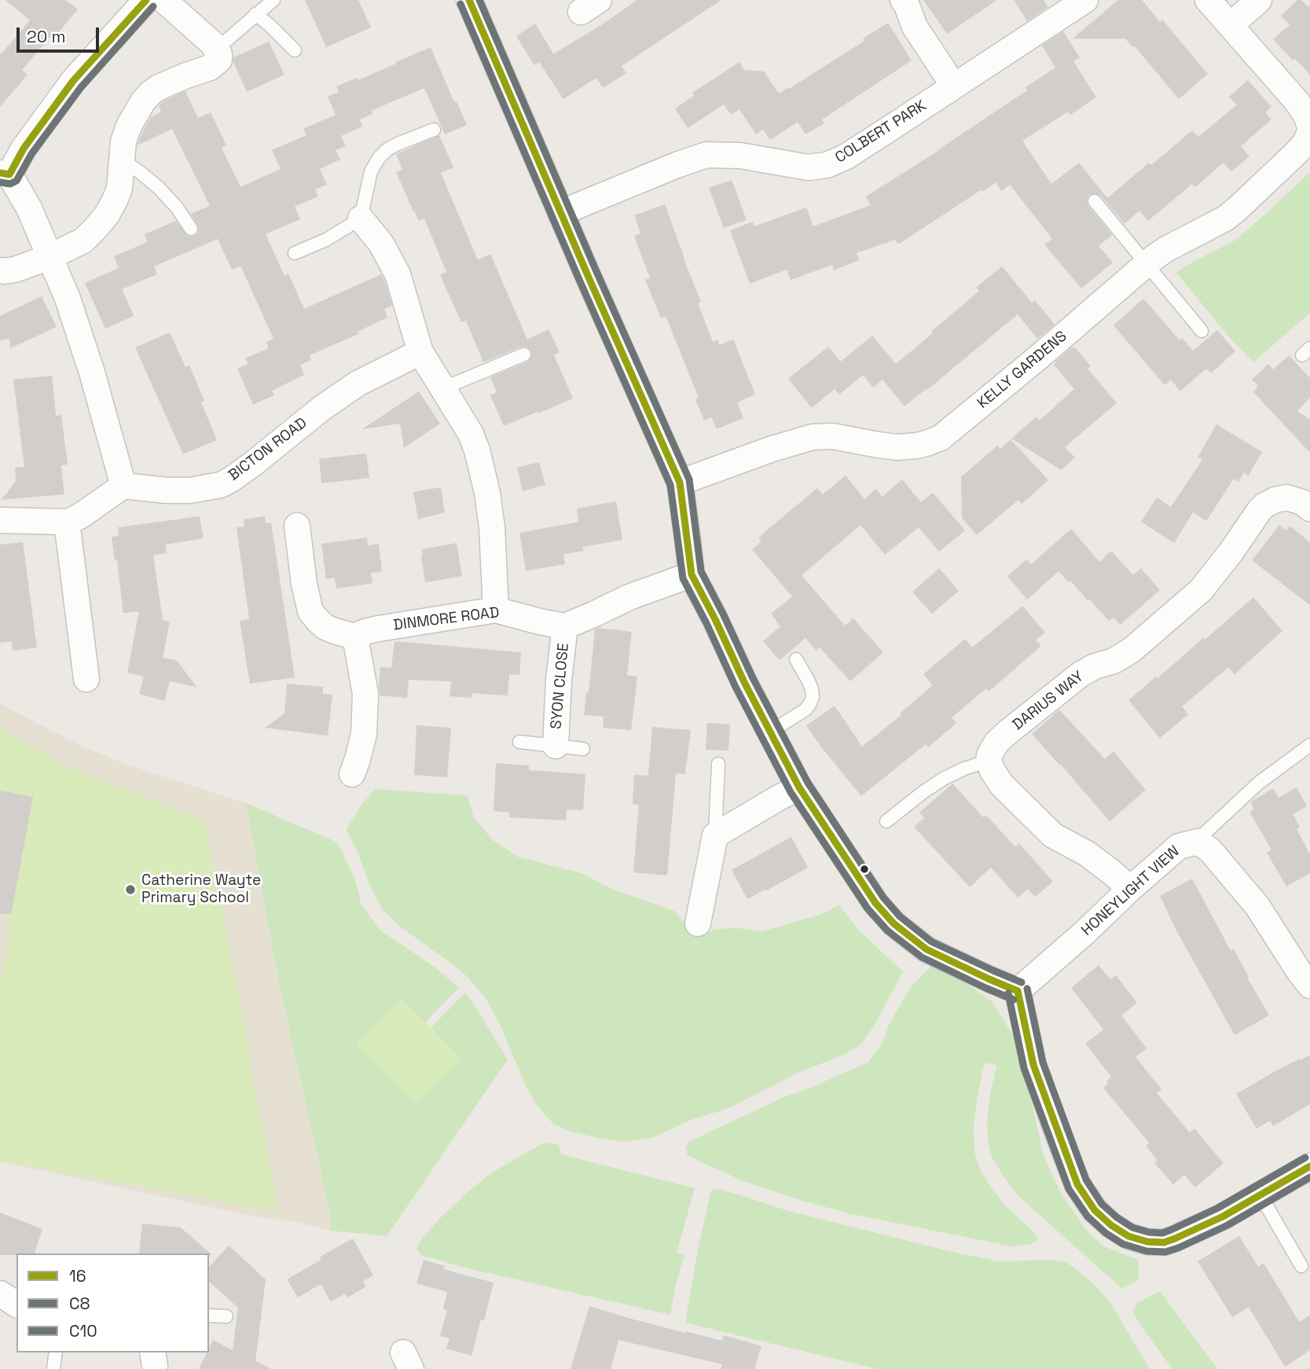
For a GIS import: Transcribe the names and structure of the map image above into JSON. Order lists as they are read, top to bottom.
{
  "streets": {
    "street": [
      "COLBERT PARK",
      "KELLY GARDENS",
      "BICTON ROAD",
      "DINMORE ROAD",
      "SYON CLOSE",
      "DARIUS WAY",
      "HONEYLIGHT VIEW"
    ]
  },
  "crossings": [
    ["DINMORE ROAD", "SYON CLOSE"]
  ],
  "places": ["Catherine Wayte Primary School"],
  "lines": ["transit line 16", "transit line C10", "transit line C8"],
  "legend": ["16", "C8", "C10"],
  "scale_bar": "20 m"
}
